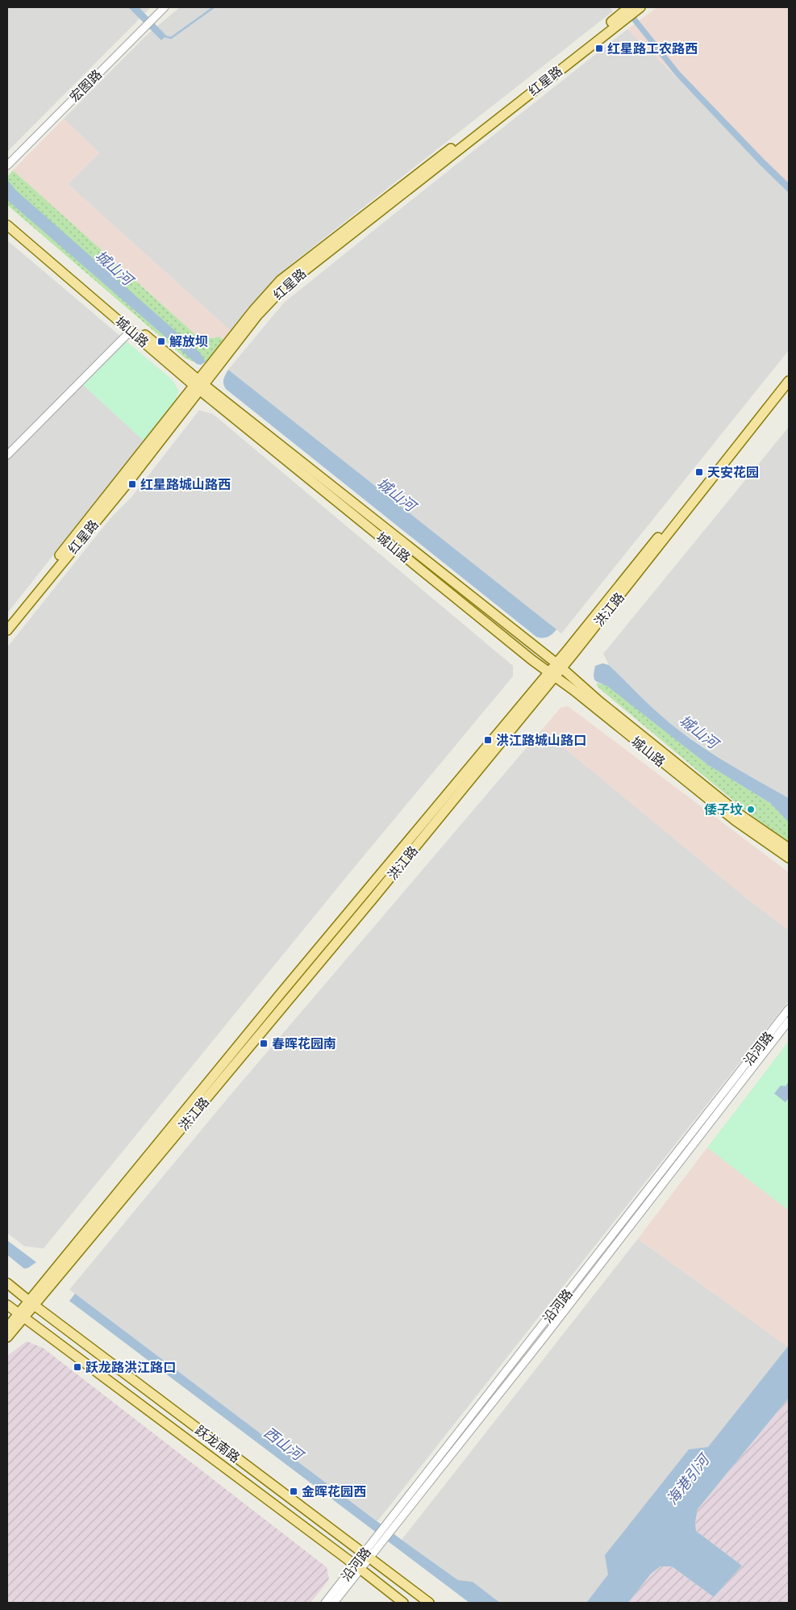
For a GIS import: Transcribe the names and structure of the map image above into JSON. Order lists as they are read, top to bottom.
{
  "streets": {
    "main road": [
      "红星路",
      "城山路",
      "洪江路",
      "跃龙南路"
    ],
    "street": ["宏图路", "沿河路"]
  },
  "crossings": [
    ["红星路", "城山路"],
    ["城山路", "洪江路"],
    ["洪江路", "跃龙南路"],
    ["沿河路", "跃龙南路"]
  ],
  "water": ["城山河", "西山河", "海港引河"],
  "places": {
    "transit": [
      "红星路工农路西",
      "解放坝",
      "天安花园",
      "红星路城山路西",
      "洪江路城山路口",
      "春晖花园南",
      "跃龙路洪江路口",
      "金晖花园西"
    ],
    "other": ["倭子坟"]
  }
}
